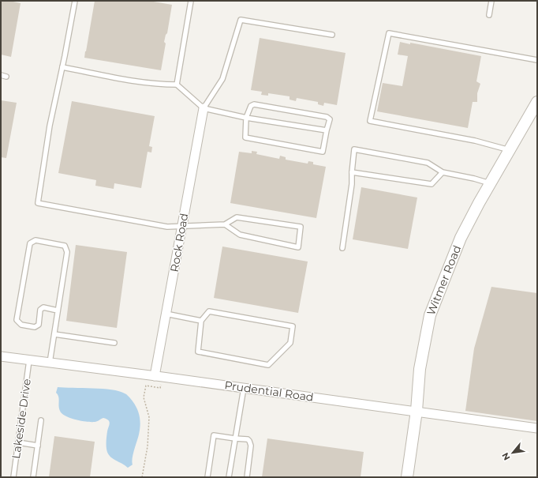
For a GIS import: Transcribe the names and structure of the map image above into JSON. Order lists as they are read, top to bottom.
{
  "streets": {
    "street": ["Rock Road", "Witmer Road", "Prudential Road"],
    "lane": ["Lakeside Drive"]
  },
  "crossings": [
    ["Rock Road", "Prudential Road"],
    ["Witmer Road", "Prudential Road"],
    ["Prudential Road", "Lakeside Drive"]
  ],
  "north": "bottom left"
}
